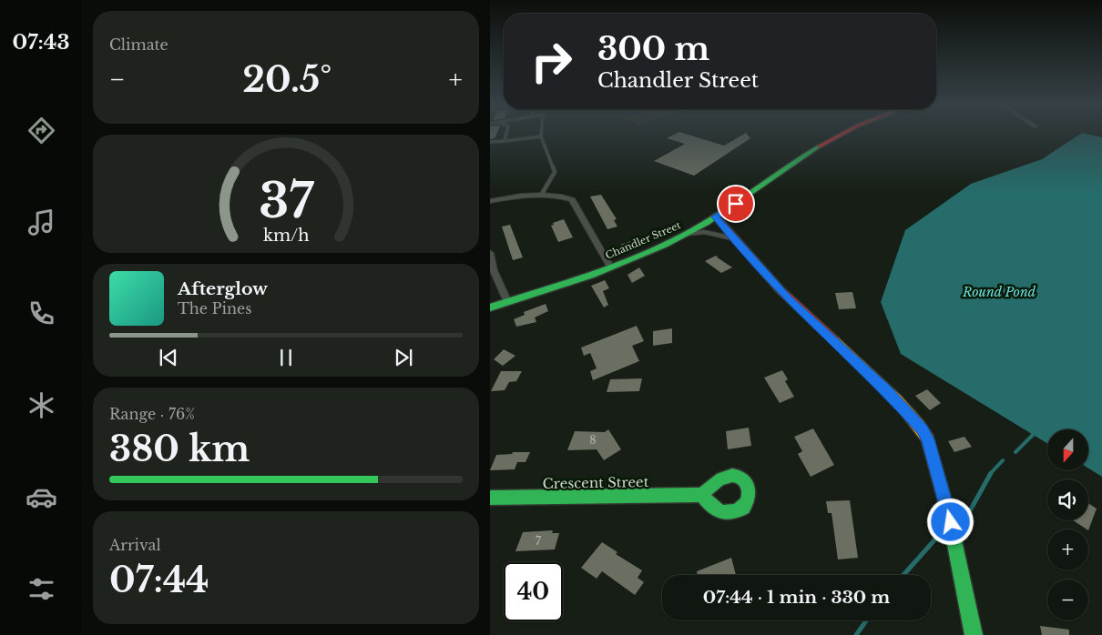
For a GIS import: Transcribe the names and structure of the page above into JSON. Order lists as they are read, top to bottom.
{
  "streets": {
    "main road": ["Chandler Street", "Crescent Street"]
  },
  "water": ["Round Pond"],
  "house_numbers": ["8", "7"],
  "north": "bottom",
  "page": {
    "tabs": "07:43",
    "tile": [
      "Climate",
      ["Range · 76%", "380 km"],
      ["Arrival", "07:44"]
    ],
    "turn": ["300 m", "Chandler Street"],
    "heat": ["−", "20.5°", "+"],
    "song": ["Afterglow", "The Pines"],
    "map_buttons": ["+", "−"],
    "limit": "40",
    "trip": "07:44 · 1 min · 330 m",
    "gauge": ["37", "km/h"]
  }
}
